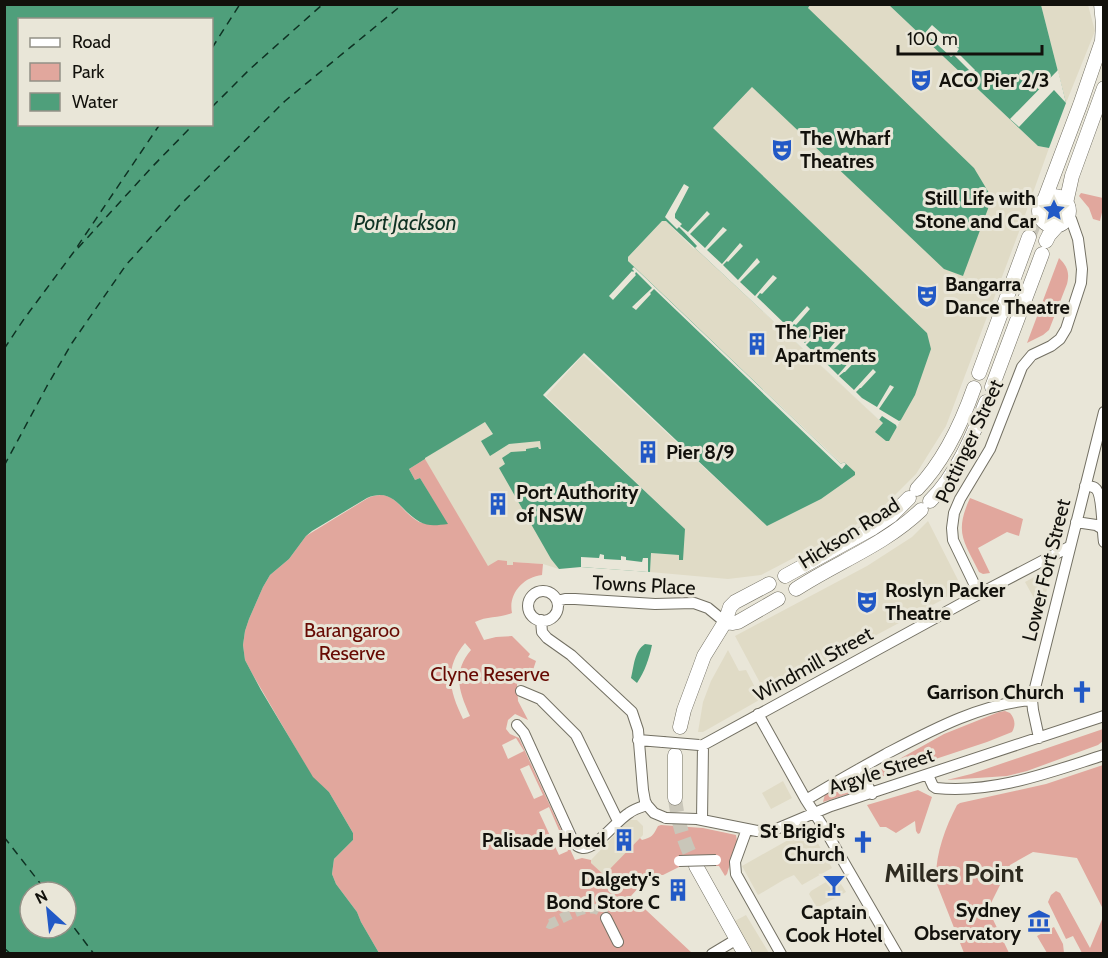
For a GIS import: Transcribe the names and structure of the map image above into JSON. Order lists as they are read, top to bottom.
{
  "streets": {
    "street": [
      "Pottinger Street",
      "Hickson Road",
      "Lower Fort Street",
      "Towns Place",
      "Windmill Street",
      "Argyle Street"
    ]
  },
  "crossings": [
    ["Pottinger Street", "Windmill Street"],
    ["Lower Fort Street", "Windmill Street"],
    ["Lower Fort Street", "Argyle Street"]
  ],
  "districts": ["Millers Point"],
  "water": ["Port Jackson"],
  "parks": ["Barangaroo Reserve", "Clyne Reserve"],
  "places": {
    "theatre": [
      "ACO Pier 2/3",
      "The Wharf Theatres",
      "Bangarra Dance Theatre",
      "Roslyn Packer Theatre"
    ],
    "place": ["Still Life with Stone and Car"],
    "building": [
      "The Pier Apartments",
      "Pier 8/9",
      "Port Authority of NSW",
      "Palisade Hotel",
      "Dalgety's Bond Store C"
    ],
    "church": ["Garrison Church", "St Brigid's Church"],
    "bar": ["Captain Cook Hotel"],
    "museum": ["Sydney Observatory"]
  },
  "legend": ["Road", "Park", "Water"],
  "scale_bar": "100 m",
  "north": "top left"
}
